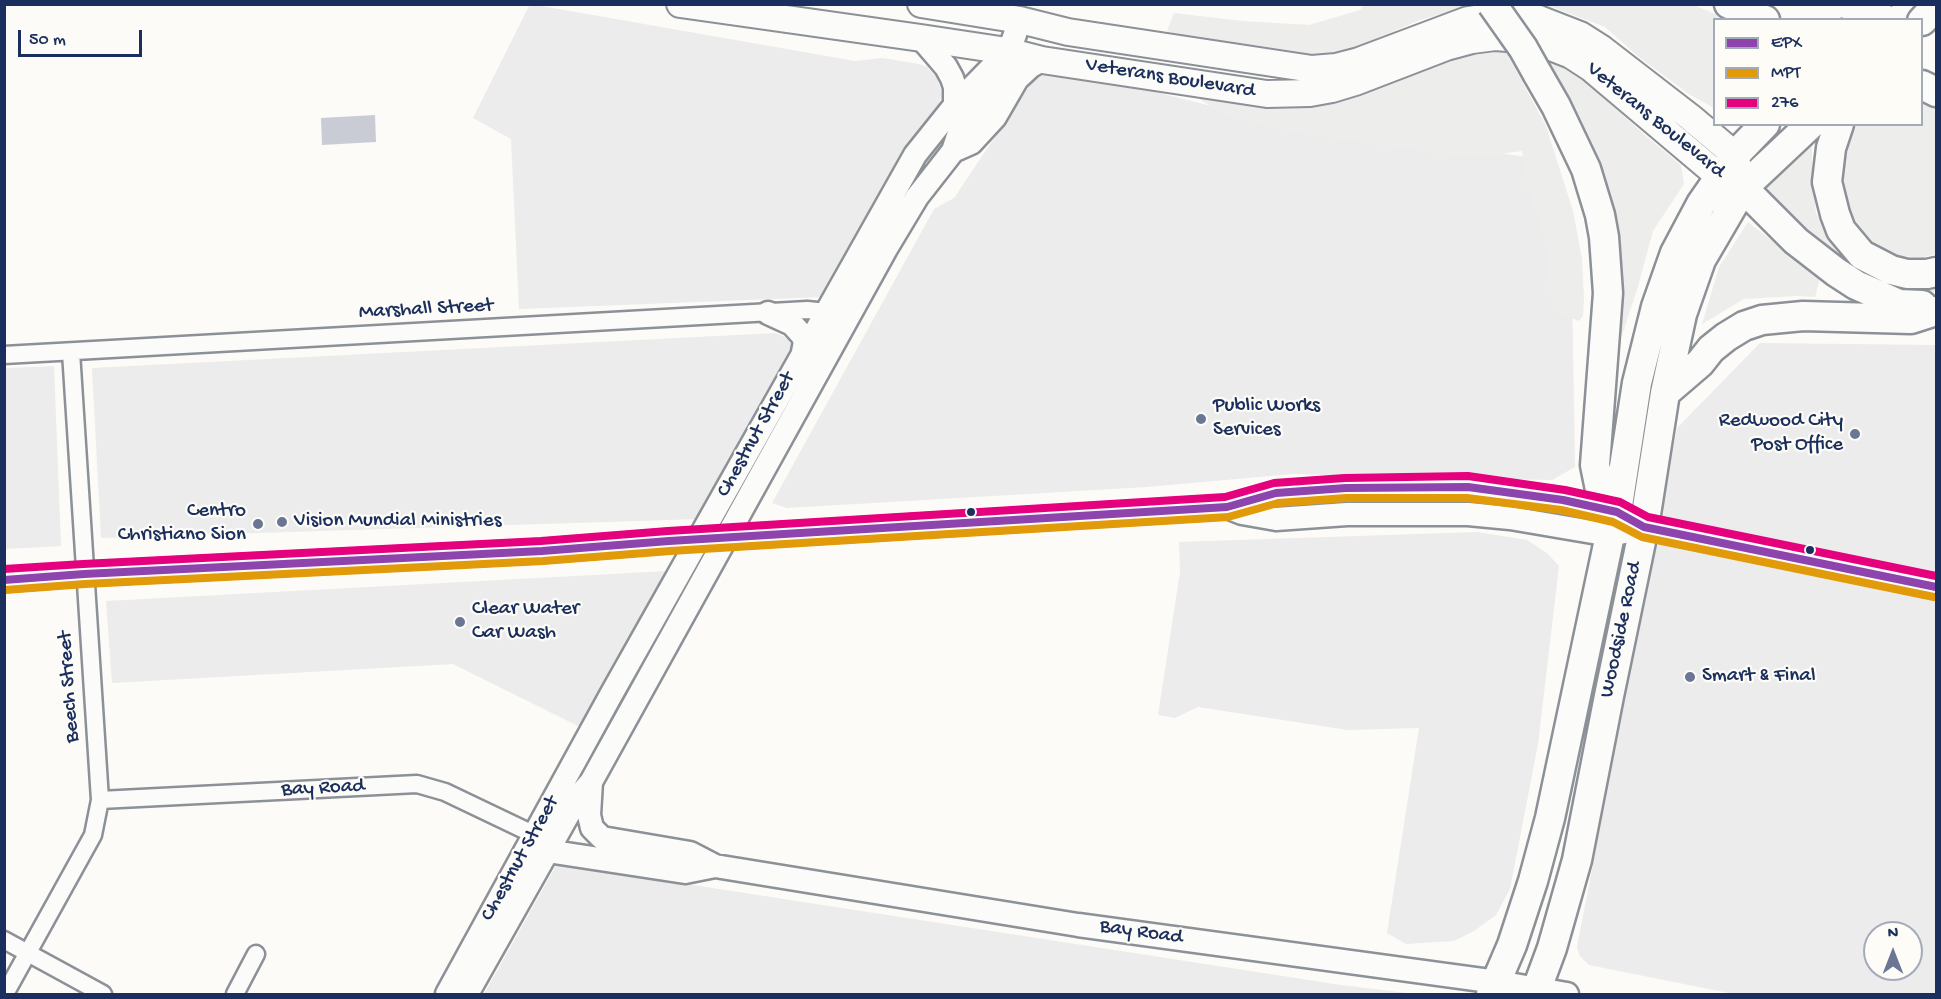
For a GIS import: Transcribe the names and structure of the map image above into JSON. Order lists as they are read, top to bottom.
{
  "streets": {
    "highway": ["Woodside Road"],
    "main road": ["Veterans Boulevard"],
    "street": [
      "Marshall Street",
      "Chestnut Street",
      "Beech Street",
      "Bay Road"
    ]
  },
  "crossings": [
    ["Veterans Boulevard", "Chestnut Street"],
    ["Veterans Boulevard", "Woodside Road"],
    ["Marshall Street", "Chestnut Street"],
    ["Marshall Street", "Beech Street"],
    ["Chestnut Street", "Bay Road"],
    ["Woodside Road", "Bay Road"],
    ["Beech Street", "Bay Road"]
  ],
  "places": [
    "Public Works Services",
    "Redwood City Post Office",
    "Vision Mundial Ministries",
    "Centro Christiano Sion",
    "Clear Water Car Wash",
    "Smart & Final"
  ],
  "lines": ["transit line 276", "transit line EPX", "transit line MPT"],
  "legend": ["EPX", "MPT", "276"],
  "scale_bar": "50 m",
  "north": "top"
}
